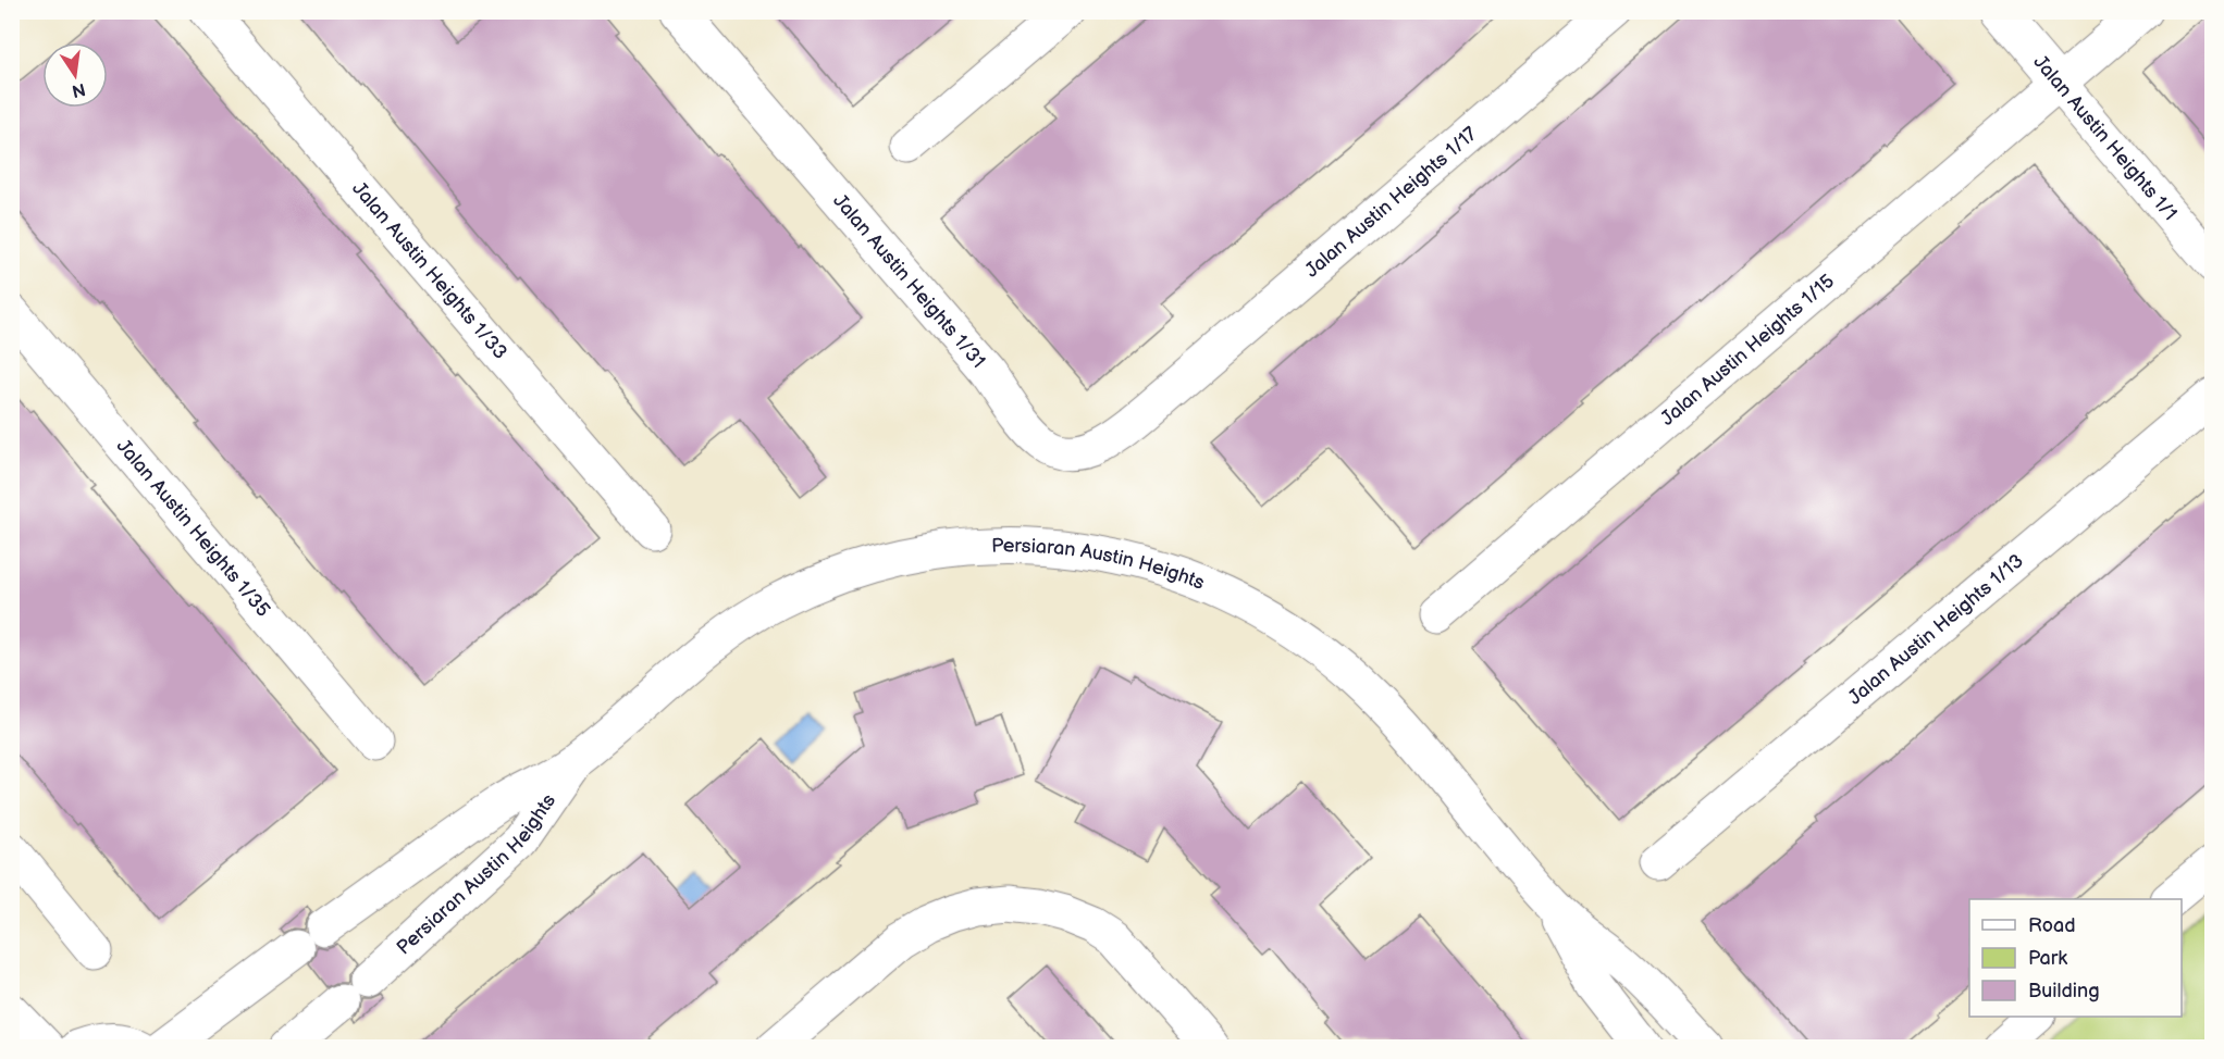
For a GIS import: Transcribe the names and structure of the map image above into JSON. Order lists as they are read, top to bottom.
{
  "streets": {
    "street": [
      "Jalan Austin Heights 1/1",
      "Jalan Austin Heights 1/17",
      "Jalan Austin Heights 1/33",
      "Jalan Austin Heights 1/31",
      "Jalan Austin Heights 1/15",
      "Jalan Austin Heights 1/35",
      "Persiaran Austin Heights",
      "Jalan Austin Heights 1/13"
    ]
  },
  "crossings": [
    ["Jalan Austin Heights 1/1", "Jalan Austin Heights 1/15"],
    ["Jalan Austin Heights 1/17", "Jalan Austin Heights 1/31"]
  ],
  "legend": ["Road", "Park", "Building"],
  "north": "bottom"
}
